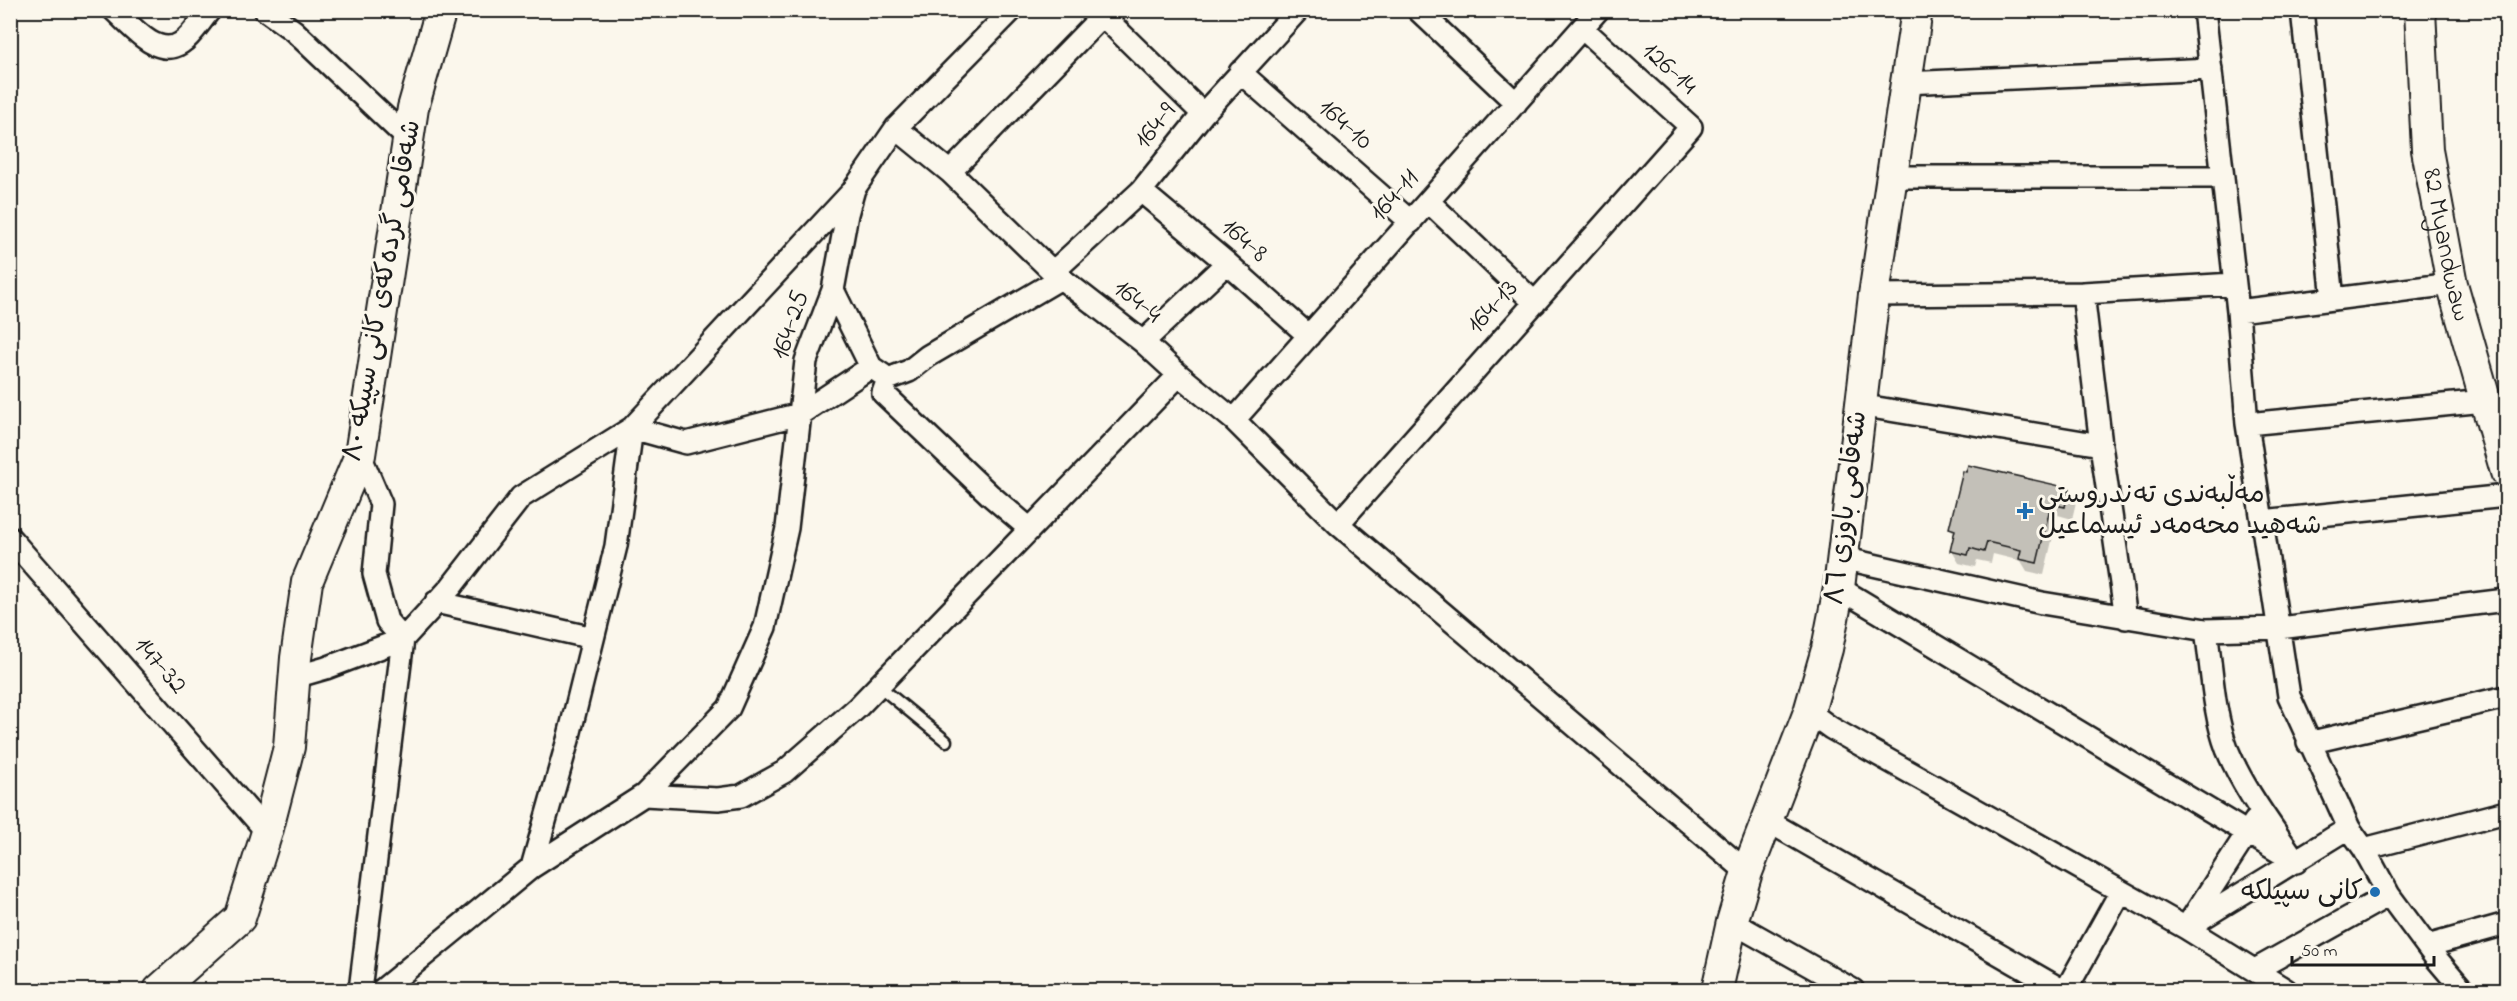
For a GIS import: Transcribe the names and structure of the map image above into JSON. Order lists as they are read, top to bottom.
{
  "streets": {
    "street": [
      "126-14",
      "164-10",
      "164-9",
      "164-11",
      "164-8",
      "82 Myandwaw",
      "شەقامی گردەکەی کانی سپیکە ٨٠",
      "164-4",
      "164-13",
      "164-25",
      "شەقامی باوزی ٨٦",
      "147-32"
    ]
  },
  "crossings": [
    ["126-14", "164-11"],
    ["126-14", "164-13"],
    ["164-10", "164-9"],
    ["164-10", "164-11"],
    ["164-9", "164-8"],
    ["164-9", "164-4"],
    ["164-9", "164-25"],
    ["164-11", "164-8"],
    ["164-11", "164-4"],
    ["شەقامی گردەکەی کانی سپیکە ٨٠", "147-32"],
    ["164-4", "164-13"],
    ["164-4", "164-25"],
    ["164-4", "شەقامی باوزی ٨٦"]
  ],
  "places": {
    "health": ["مەڵبەندی تەندروستی شەهید محەمەد ئیسماعیل"],
    "other": ["کانی سپیلکە"]
  },
  "scale_bar": "50 m"
}
